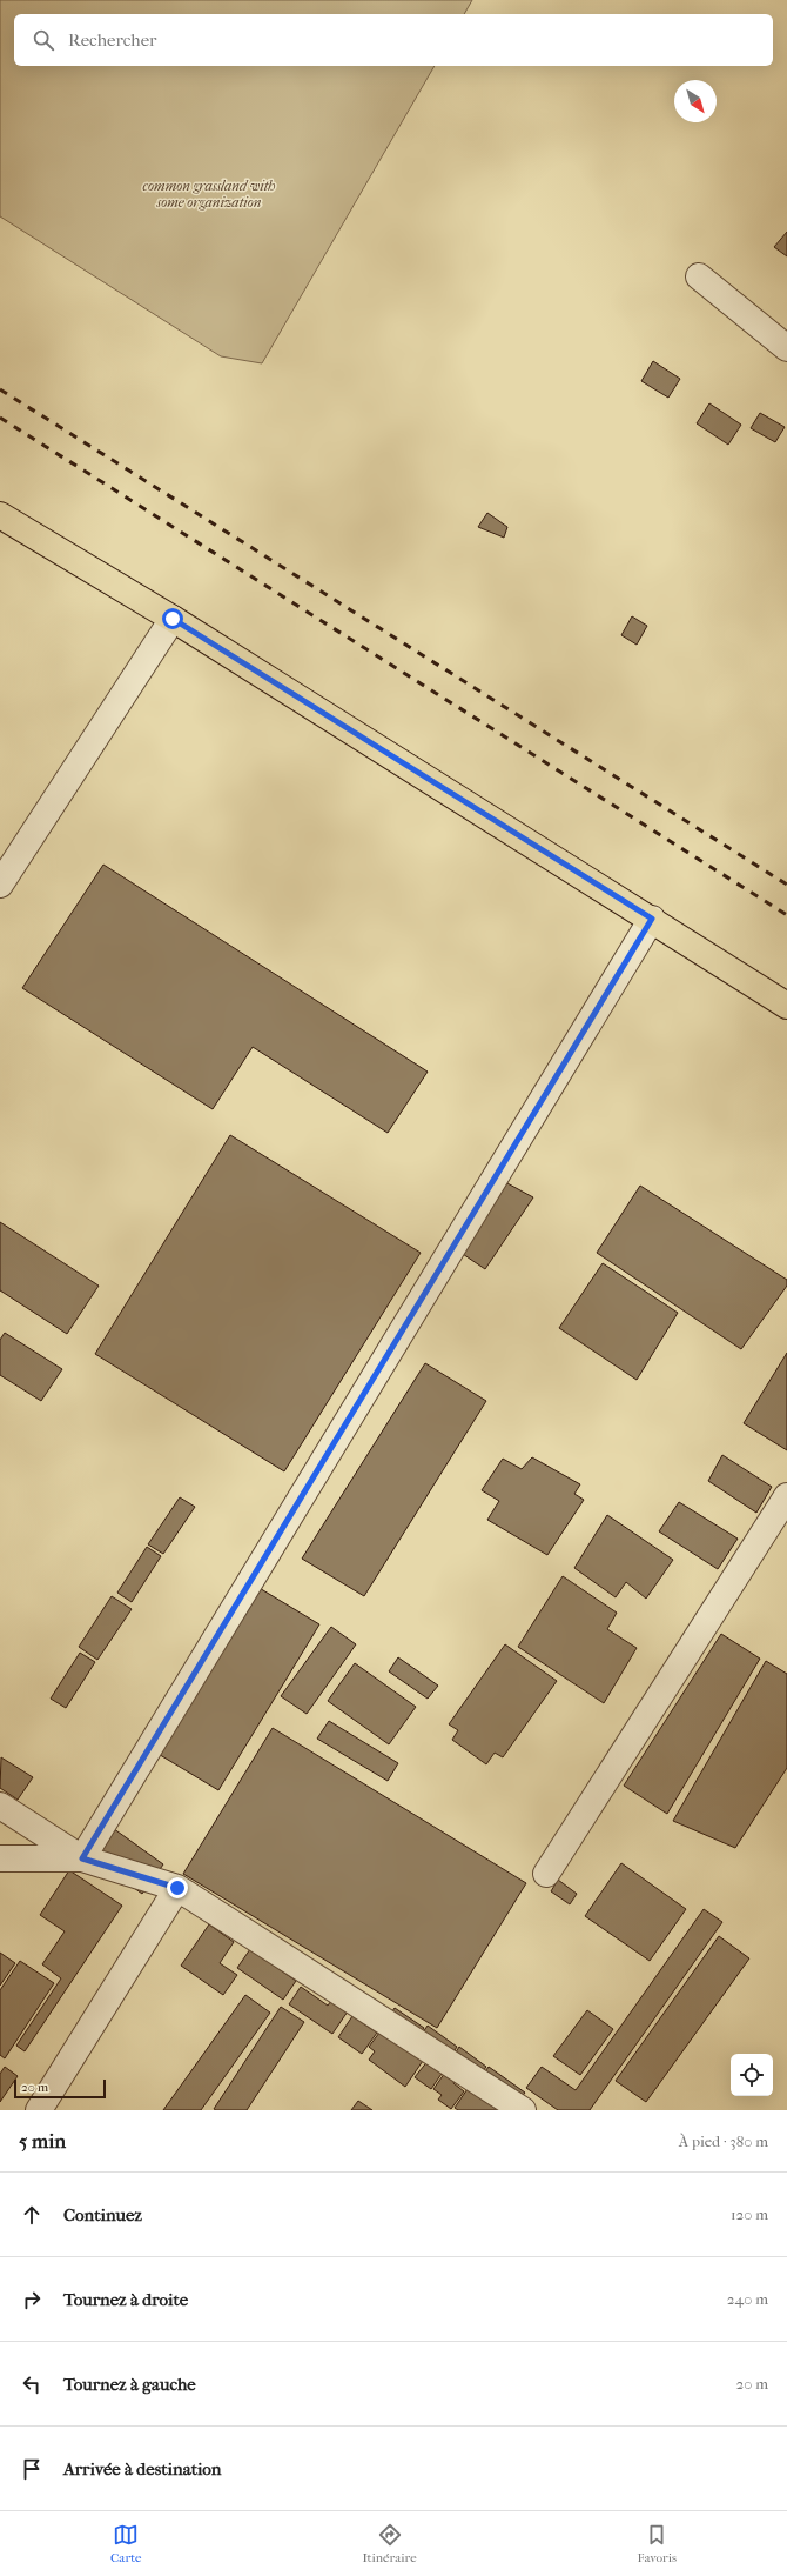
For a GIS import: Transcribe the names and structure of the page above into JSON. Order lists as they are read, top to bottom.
{
  "parks": ["common grassland with some organization"],
  "scale_bar": "20 m",
  "north": "bottom right",
  "page": {
    "search": "Rechercher",
    "scale": "20 m",
    "heading": ["5 min", "À pied · 380 m"],
    "list": [
      ["Continuez", "120 m"],
      ["Tournez à droite", "240 m"],
      ["Tournez à gauche", "20 m"],
      "Arrivée à destination"
    ],
    "nav": ["Carte", "Itinéraire", "Favoris"]
  }
}
